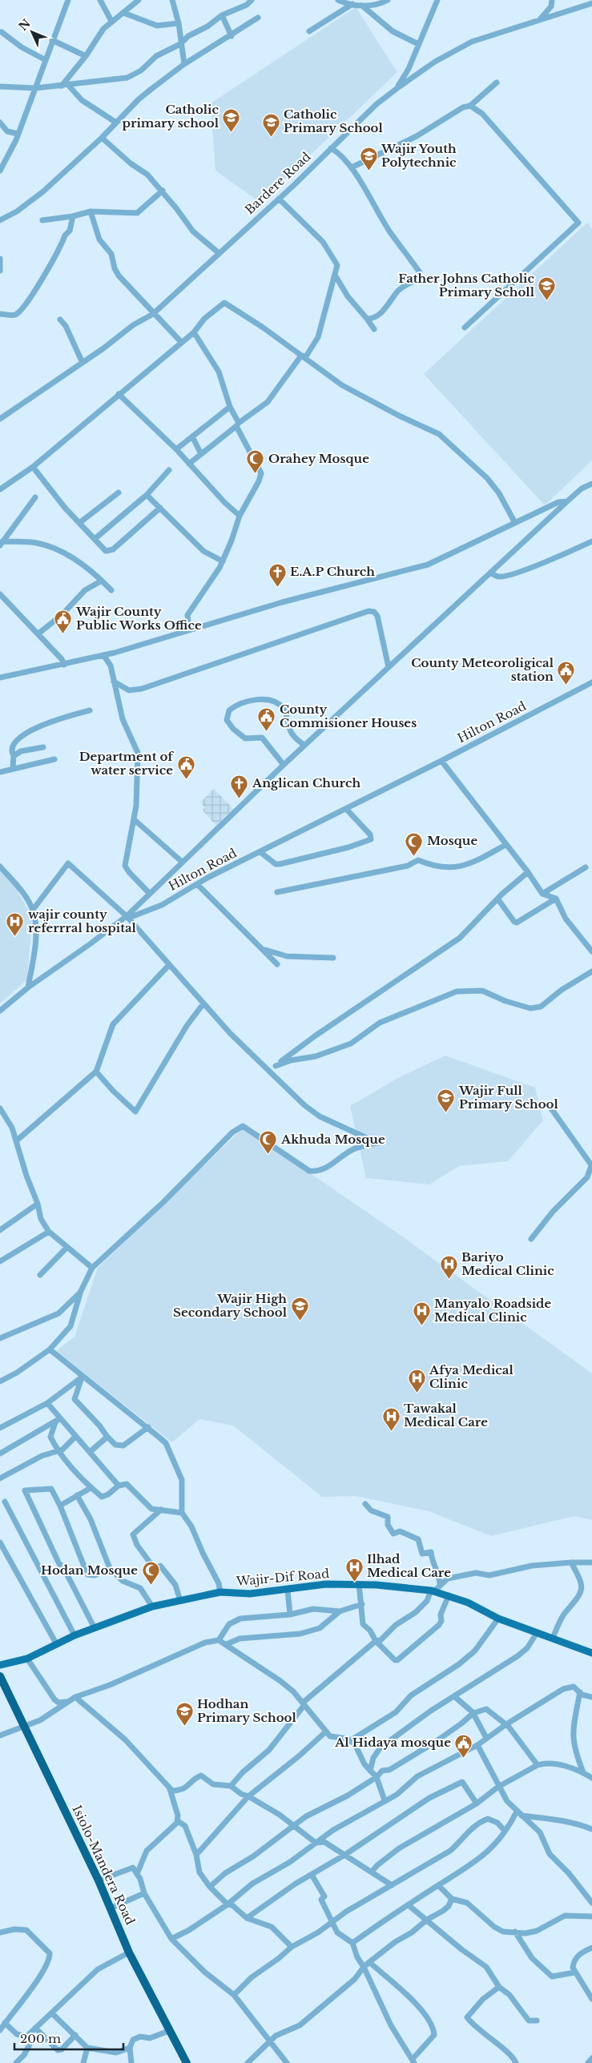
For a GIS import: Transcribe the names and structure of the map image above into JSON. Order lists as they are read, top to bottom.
{
  "streets": {
    "highway": ["Isiolo-Mandera Road"],
    "main road": ["Wajir-Dif Road"],
    "street": ["Bardere Road", "Hilton Road"]
  },
  "places": {
    "school or university": [
      "Catholic primary school",
      "Catholic Primary School",
      "Wajir Youth Polytechnic",
      "Father Johns Catholic Primary Scholl",
      "Wajir Full Primary School",
      "Wajir High Secondary School",
      "Hodhan Primary School"
    ],
    "mosque": [
      "Orahey Mosque",
      "Mosque",
      "Akhuda Mosque",
      "Hodan Mosque"
    ],
    "church": ["E.A.P Church", "Anglican Church"],
    "public building": [
      "Wajir County Public Works Office",
      "County Meteoroligical station",
      "County Commisioner Houses",
      "Department of water service",
      "Al Hidaya mosque"
    ],
    "hospital": [
      "wajir county referrral hospital",
      "Bariyo Medical Clinic",
      "Manyalo Roadside Medical Clinic",
      "Afya Medical Clinic",
      "Tawakal Medical Care",
      "Ilhad Medical Care"
    ]
  },
  "scale_bar": "200 m",
  "north": "top left"
}
